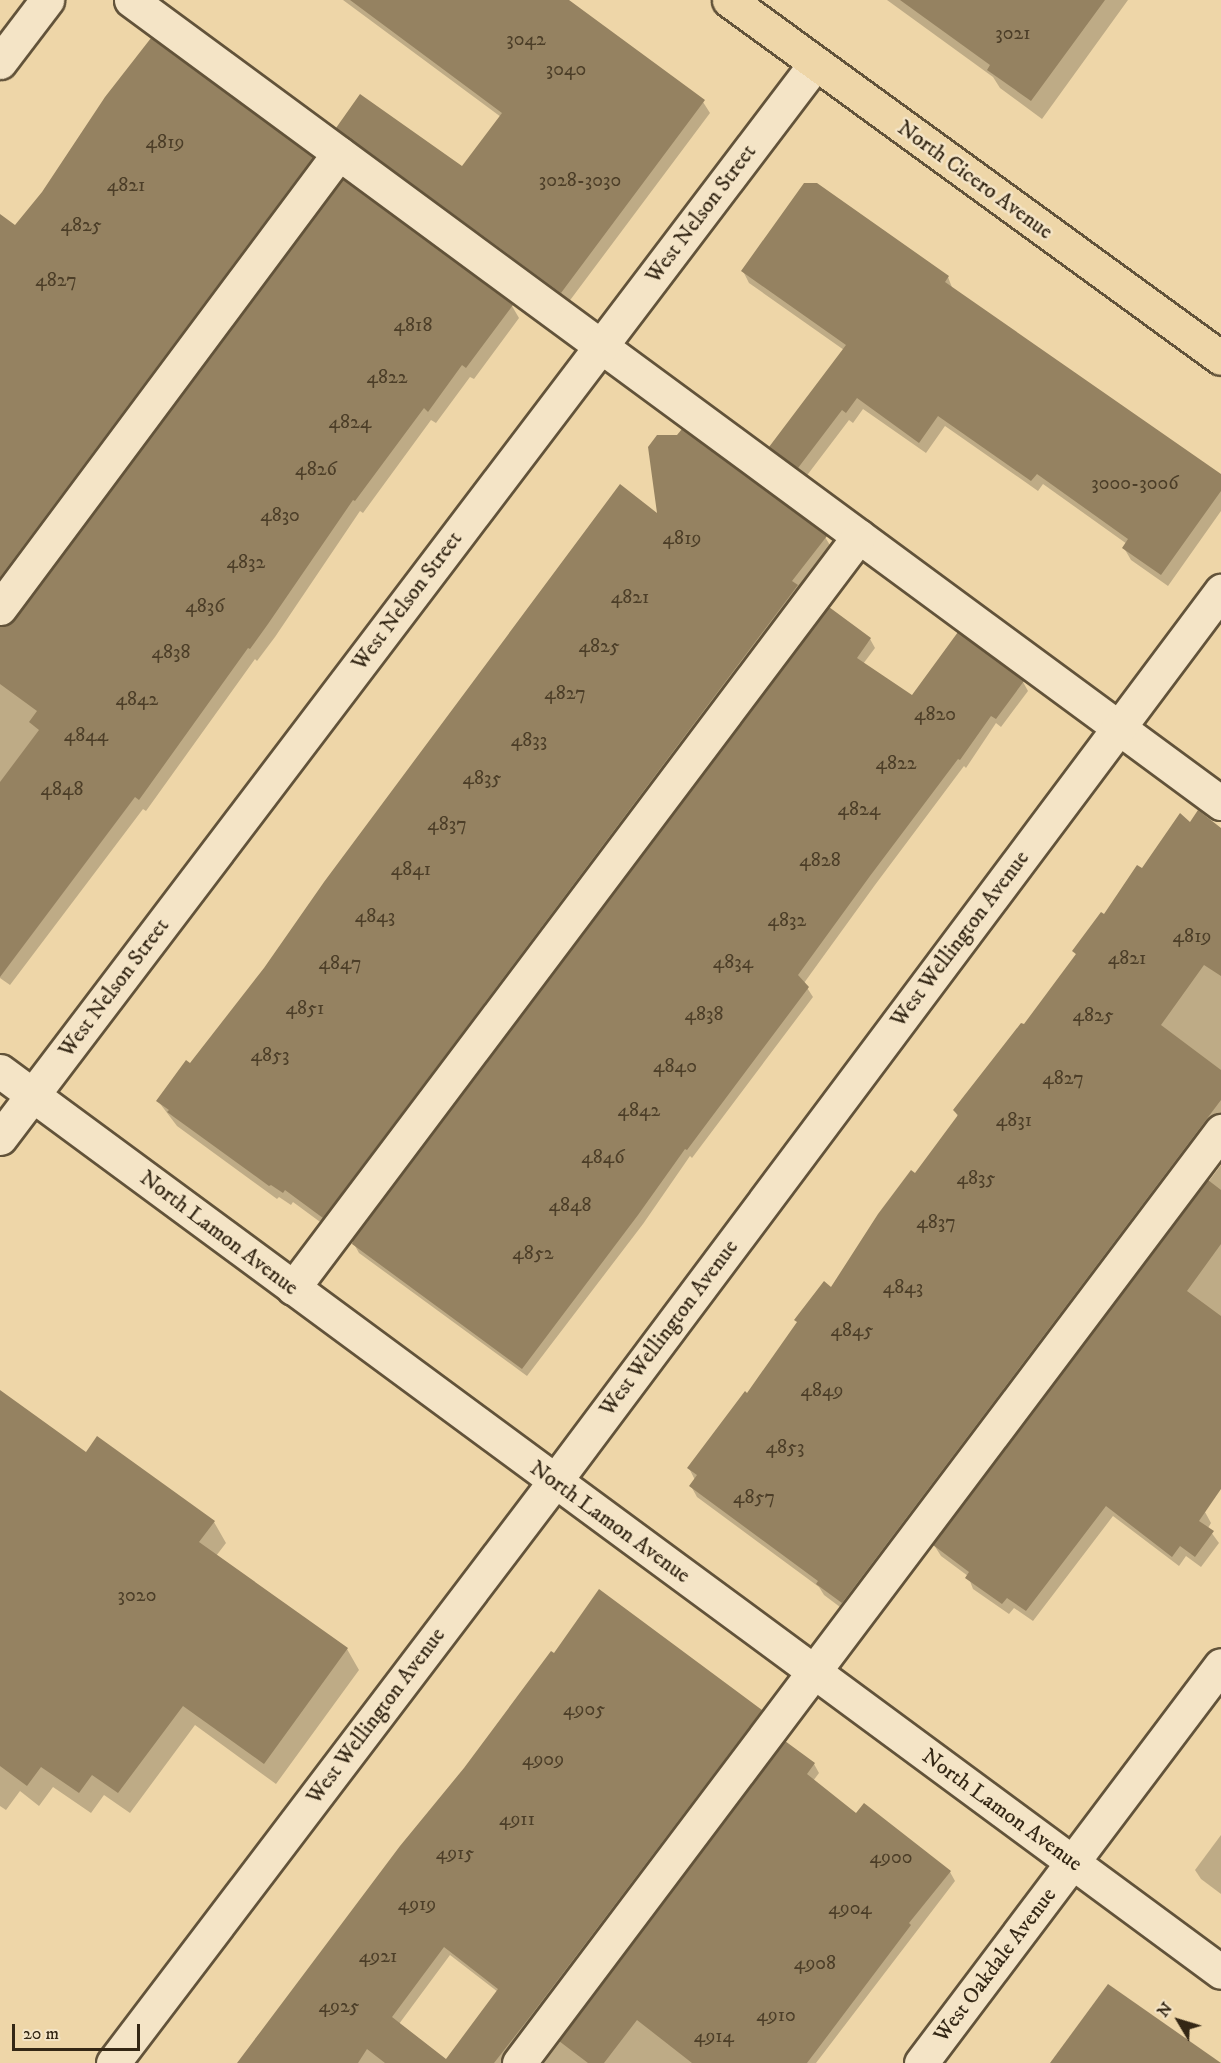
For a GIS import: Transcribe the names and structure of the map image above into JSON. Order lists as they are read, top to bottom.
{
  "streets": {
    "main road": ["North Cicero Avenue"],
    "street": [
      "West Nelson Street",
      "West Wellington Avenue",
      "North Lamon Avenue",
      "West Oakdale Avenue"
    ]
  },
  "crossings": [
    ["North Cicero Avenue", "West Nelson Street"],
    ["West Nelson Street", "North Lamon Avenue"],
    ["West Wellington Avenue", "North Lamon Avenue"],
    ["North Lamon Avenue", "West Oakdale Avenue"]
  ],
  "house_numbers": [
    "3021",
    "3042",
    "3040",
    "4819",
    "3028-3030",
    "4821",
    "4825",
    "4827",
    "4818",
    "4822",
    "4824",
    "4826",
    "3000-3006",
    "4830",
    "4819",
    "4832",
    "4821",
    "4836",
    "4825",
    "4838",
    "4827",
    "4842",
    "4820",
    "4844",
    "4833",
    "4822",
    "4835",
    "4848",
    "4824",
    "4837",
    "4828",
    "4841",
    "4843",
    "4832",
    "4819",
    "4821",
    "4834",
    "4847",
    "4851",
    "4838",
    "4825",
    "4853",
    "4840",
    "4827",
    "4842",
    "4831",
    "4846",
    "4835",
    "4848",
    "4837",
    "4852",
    "4843",
    "4845",
    "4849",
    "4853",
    "4857",
    "3020",
    "4905",
    "4909",
    "4911",
    "4915",
    "4900",
    "4919",
    "4904",
    "4921",
    "4908",
    "4925",
    "4910",
    "4914"
  ],
  "scale_bar": "20 m",
  "north": "top left"
}
